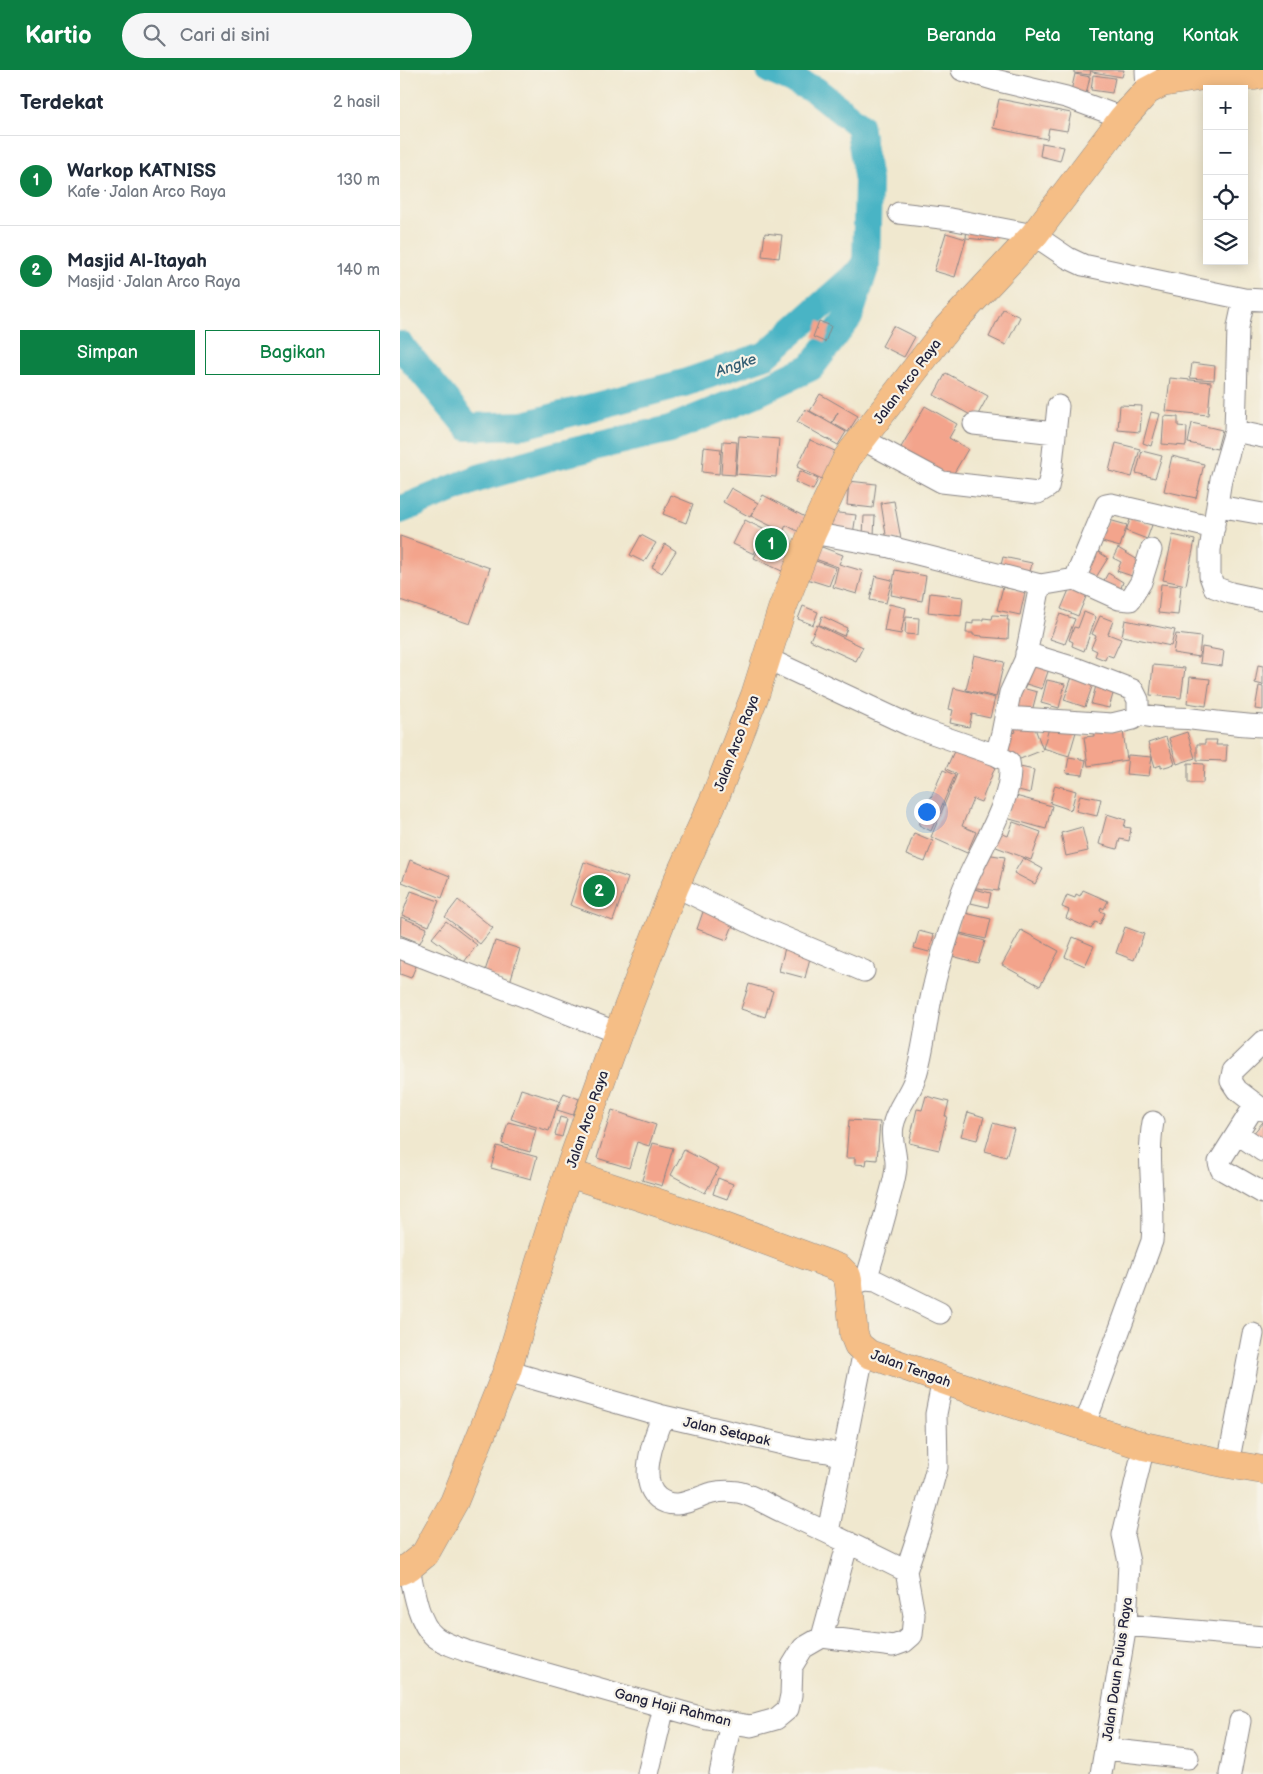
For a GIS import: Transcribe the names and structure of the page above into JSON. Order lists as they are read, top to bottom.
{
  "streets": {
    "main road": ["Jalan Arco Raya", "Jalan Tengah"],
    "street": ["Jalan Setapak", "Jalan Daun Pulus Raya", "Gang Haji Rahman"]
  },
  "crossings": [
    ["Jalan Arco Raya", "Jalan Setapak"],
    ["Jalan Arco Raya", "Gang Haji Rahman"],
    ["Jalan Tengah", "Jalan Daun Pulus Raya"]
  ],
  "water": ["Angke"],
  "page": {
    "header": "Kartio",
    "search": "Cari di sini",
    "nav": [
      "Beranda",
      "Peta",
      "Tentang",
      "Kontak"
    ],
    "heading": ["Terdekat", "2 hasil"],
    "map_buttons": ["+", "−"],
    "list": [
      {
        "mark": "1",
        "name": "Warkop KATNISS",
        "note": "Kafe · Jalan Arco Raya",
        "value": "130 m"
      },
      {
        "mark": "2",
        "name": "Masjid Al-Itayah",
        "note": "Masjid · Jalan Arco Raya",
        "value": "140 m"
      }
    ],
    "buttons": ["Simpan", "Bagikan"],
    "pins": ["1", "2"]
  }
}
